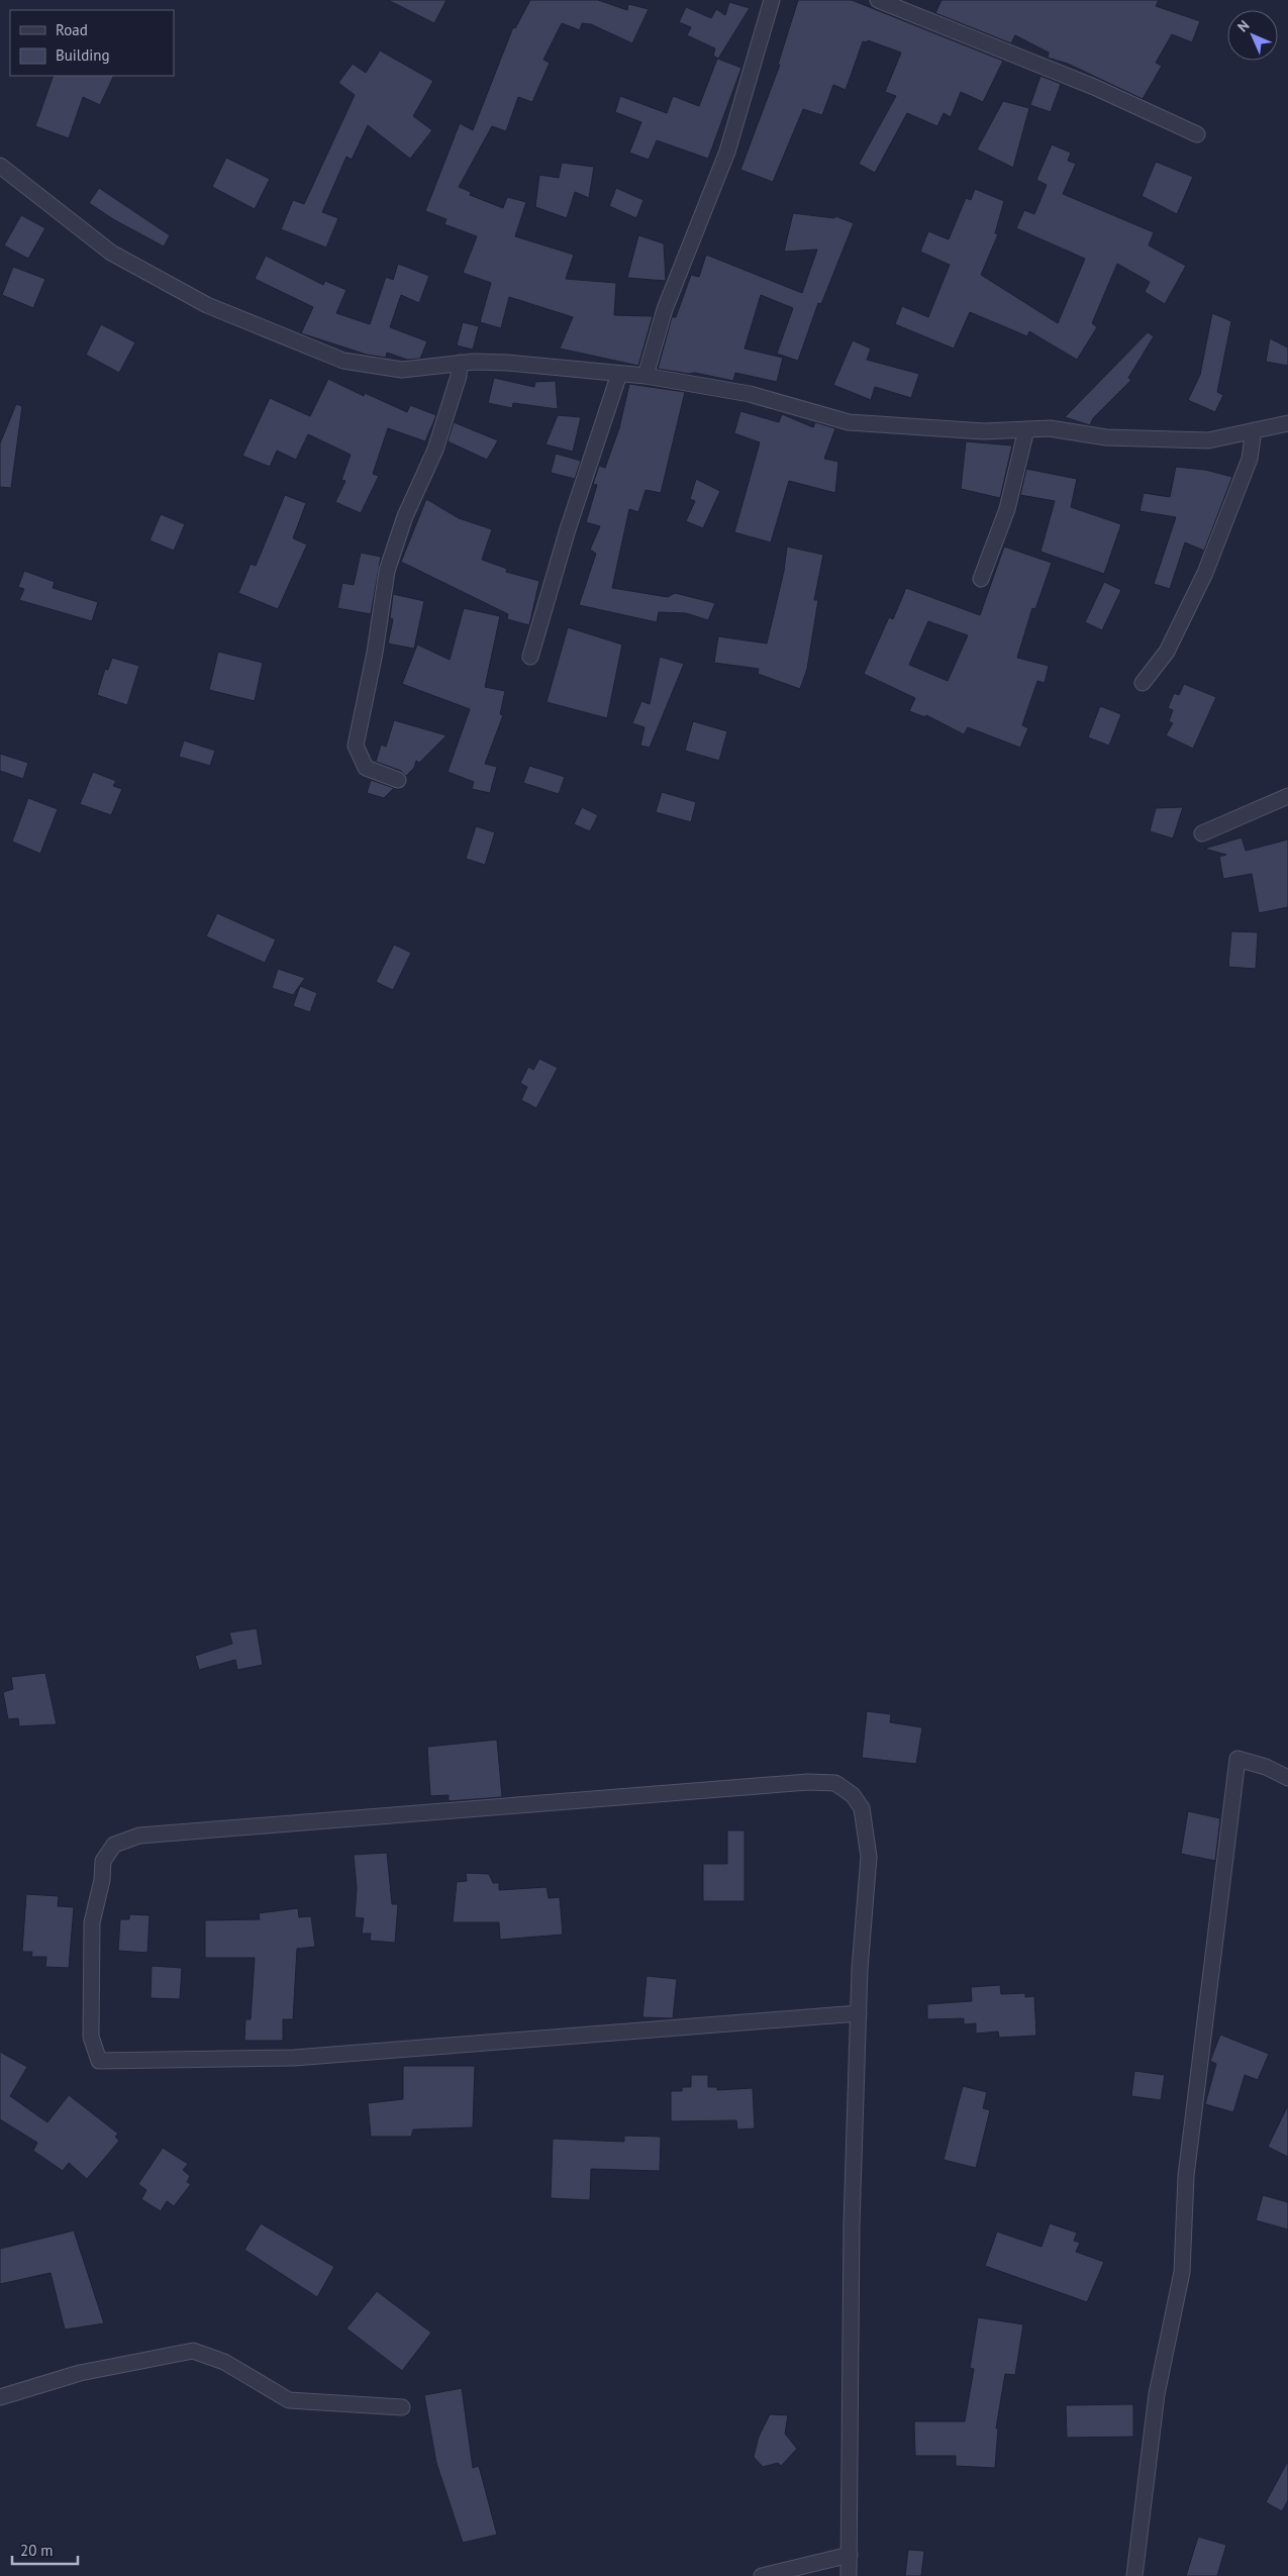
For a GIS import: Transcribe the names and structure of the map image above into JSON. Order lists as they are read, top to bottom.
{
  "legend": ["Road", "Building"],
  "scale_bar": "20 m",
  "north": "top left"
}
